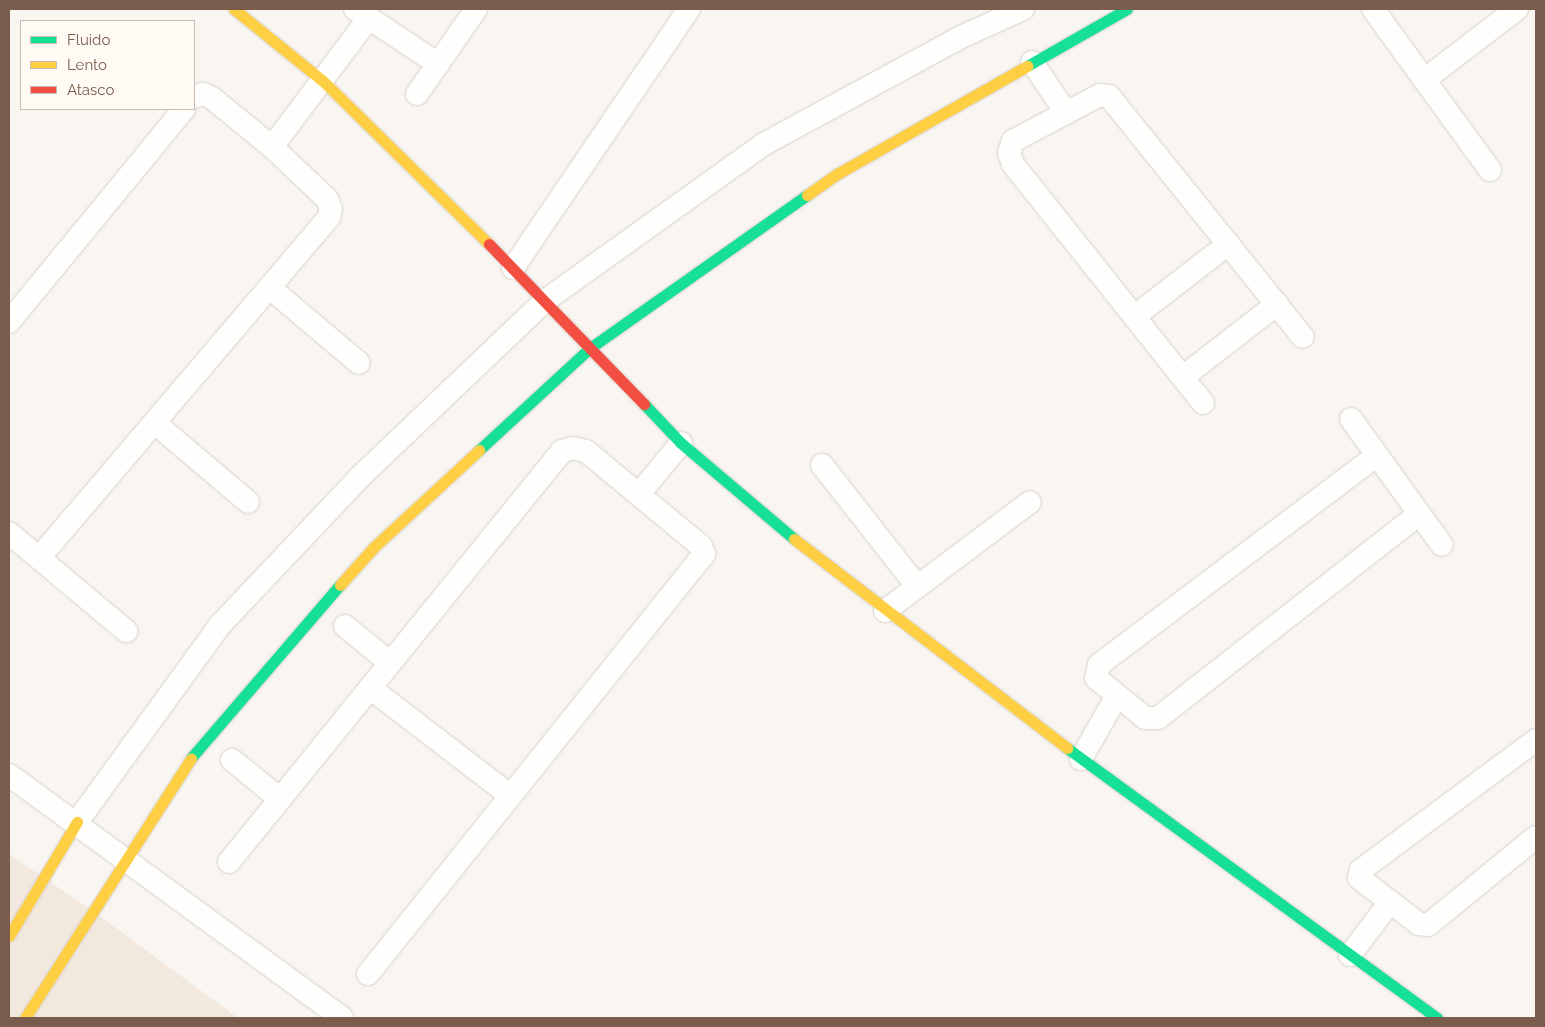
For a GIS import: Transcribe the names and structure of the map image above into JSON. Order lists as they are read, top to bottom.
{
  "legend": ["Fluido", "Lento", "Atasco"]
}
